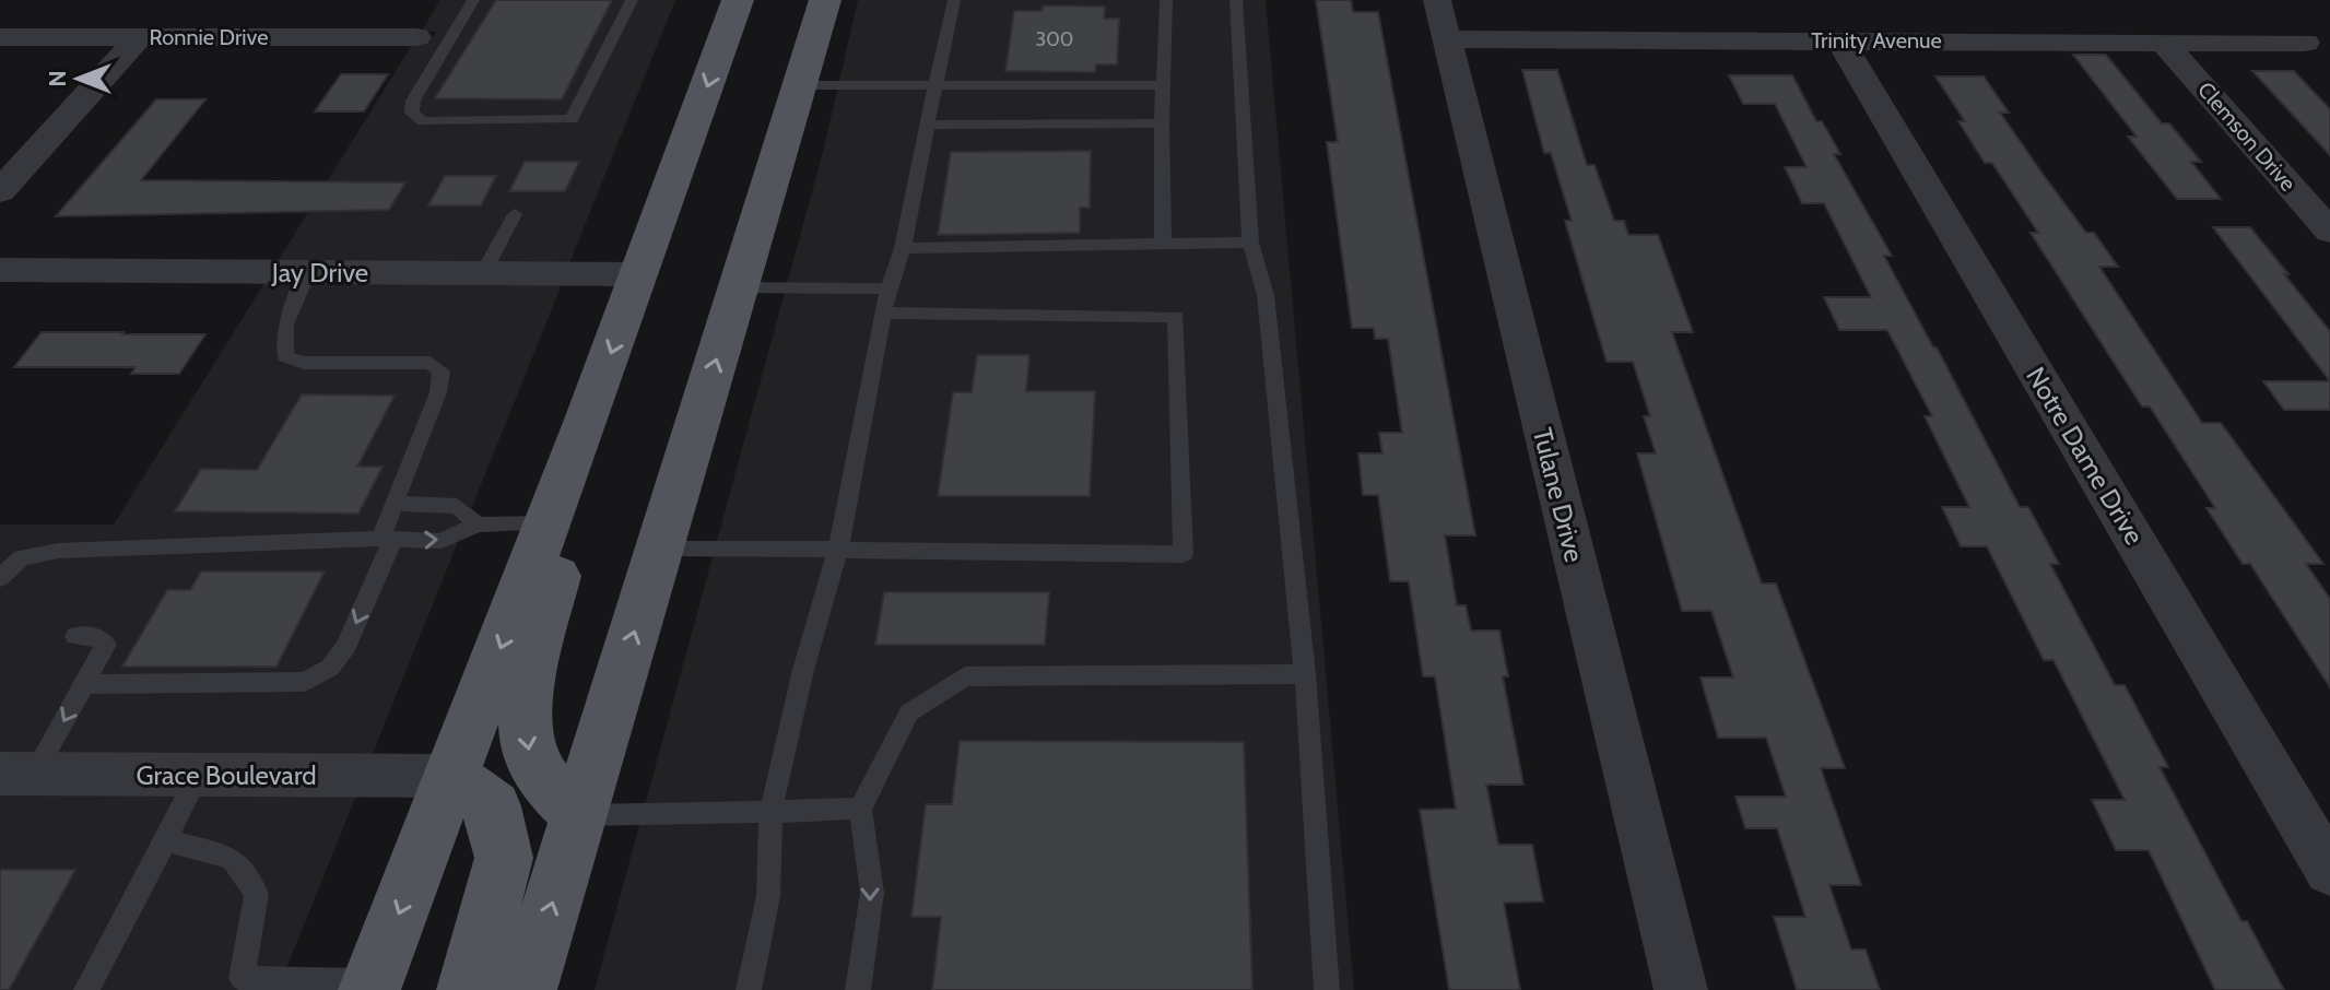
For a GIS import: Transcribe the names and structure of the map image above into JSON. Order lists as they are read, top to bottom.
{
  "streets": {
    "street": [
      "Ronnie Drive",
      "Trinity Avenue",
      "Clemson Drive",
      "Jay Drive",
      "Notre Dame Drive",
      "Tulane Drive",
      "Grace Boulevard"
    ]
  },
  "crossings": [
    ["Trinity Avenue", "Clemson Drive"],
    ["Trinity Avenue", "Notre Dame Drive"],
    ["Trinity Avenue", "Tulane Drive"]
  ],
  "house_numbers": ["300"],
  "north": "left"
}
